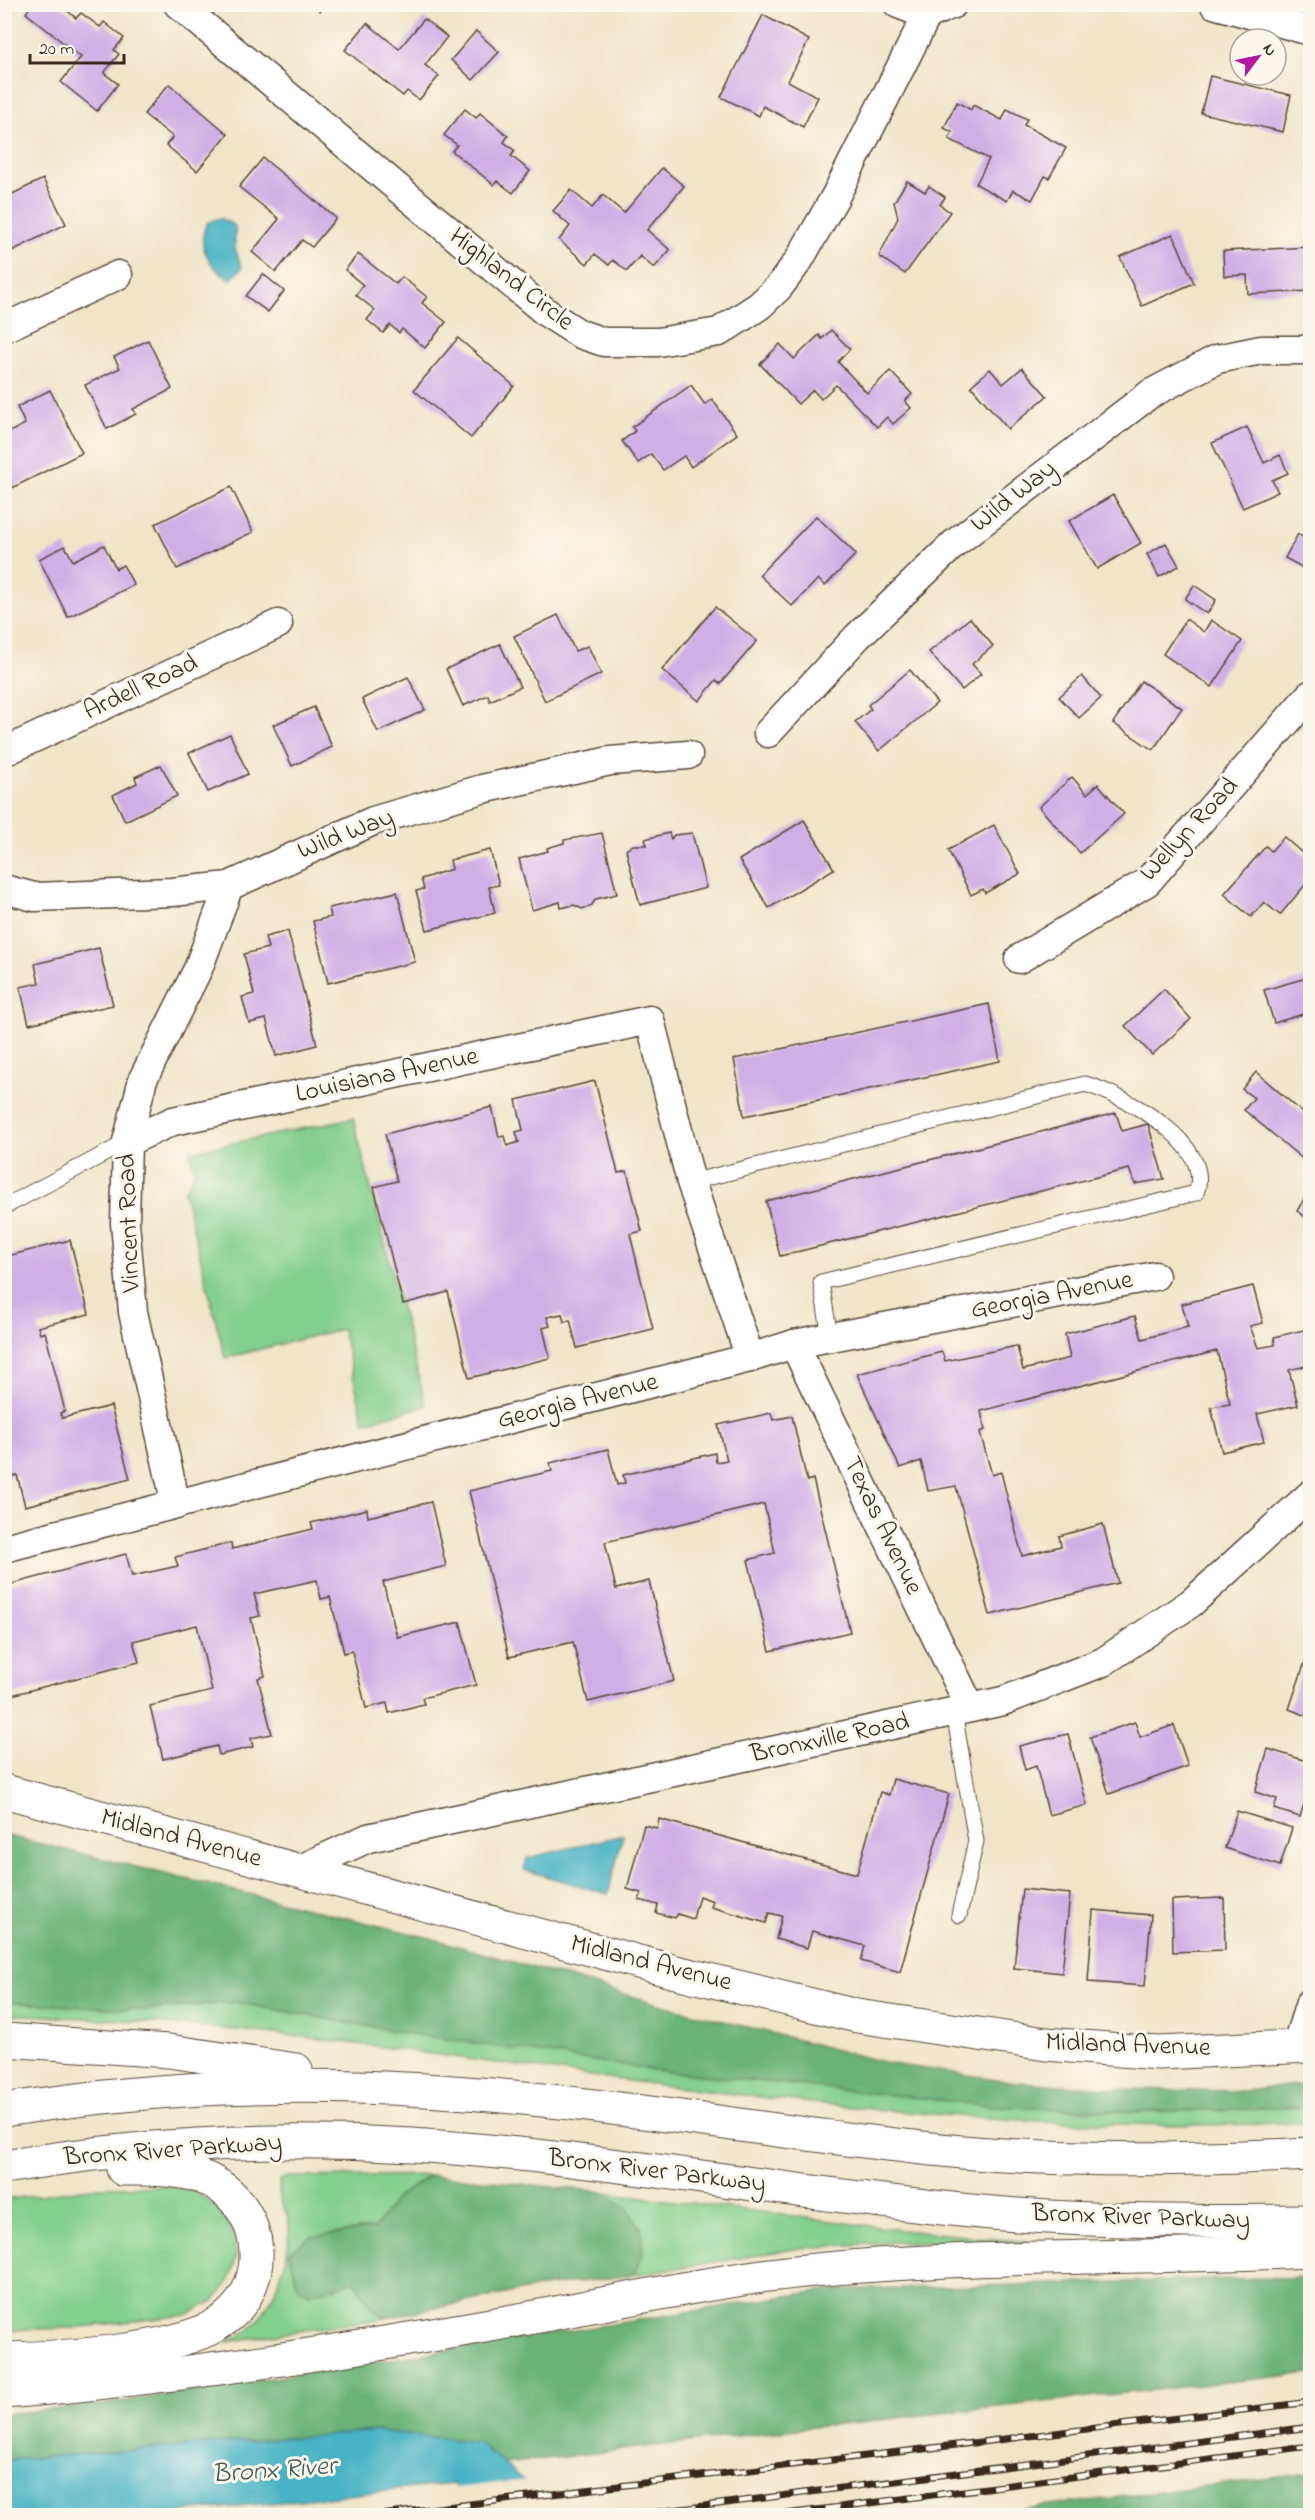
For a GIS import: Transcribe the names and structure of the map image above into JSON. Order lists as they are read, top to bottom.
{
  "streets": {
    "main road": ["Midland Avenue", "Bronx River Parkway"],
    "street": [
      "Highland Circle",
      "Wild Way",
      "Ardell Road",
      "Wellyn Road",
      "Louisiana Avenue",
      "Vincent Road",
      "Georgia Avenue",
      "Texas Avenue",
      "Bronxville Road"
    ]
  },
  "crossings": [
    ["Wild Way", "Vincent Road"],
    ["Louisiana Avenue", "Vincent Road"],
    ["Vincent Road", "Georgia Avenue"],
    ["Georgia Avenue", "Texas Avenue"],
    ["Texas Avenue", "Bronxville Road"],
    ["Bronxville Road", "Midland Avenue"]
  ],
  "water": ["Bronx River"],
  "scale_bar": "20 m",
  "north": "top right"
}
